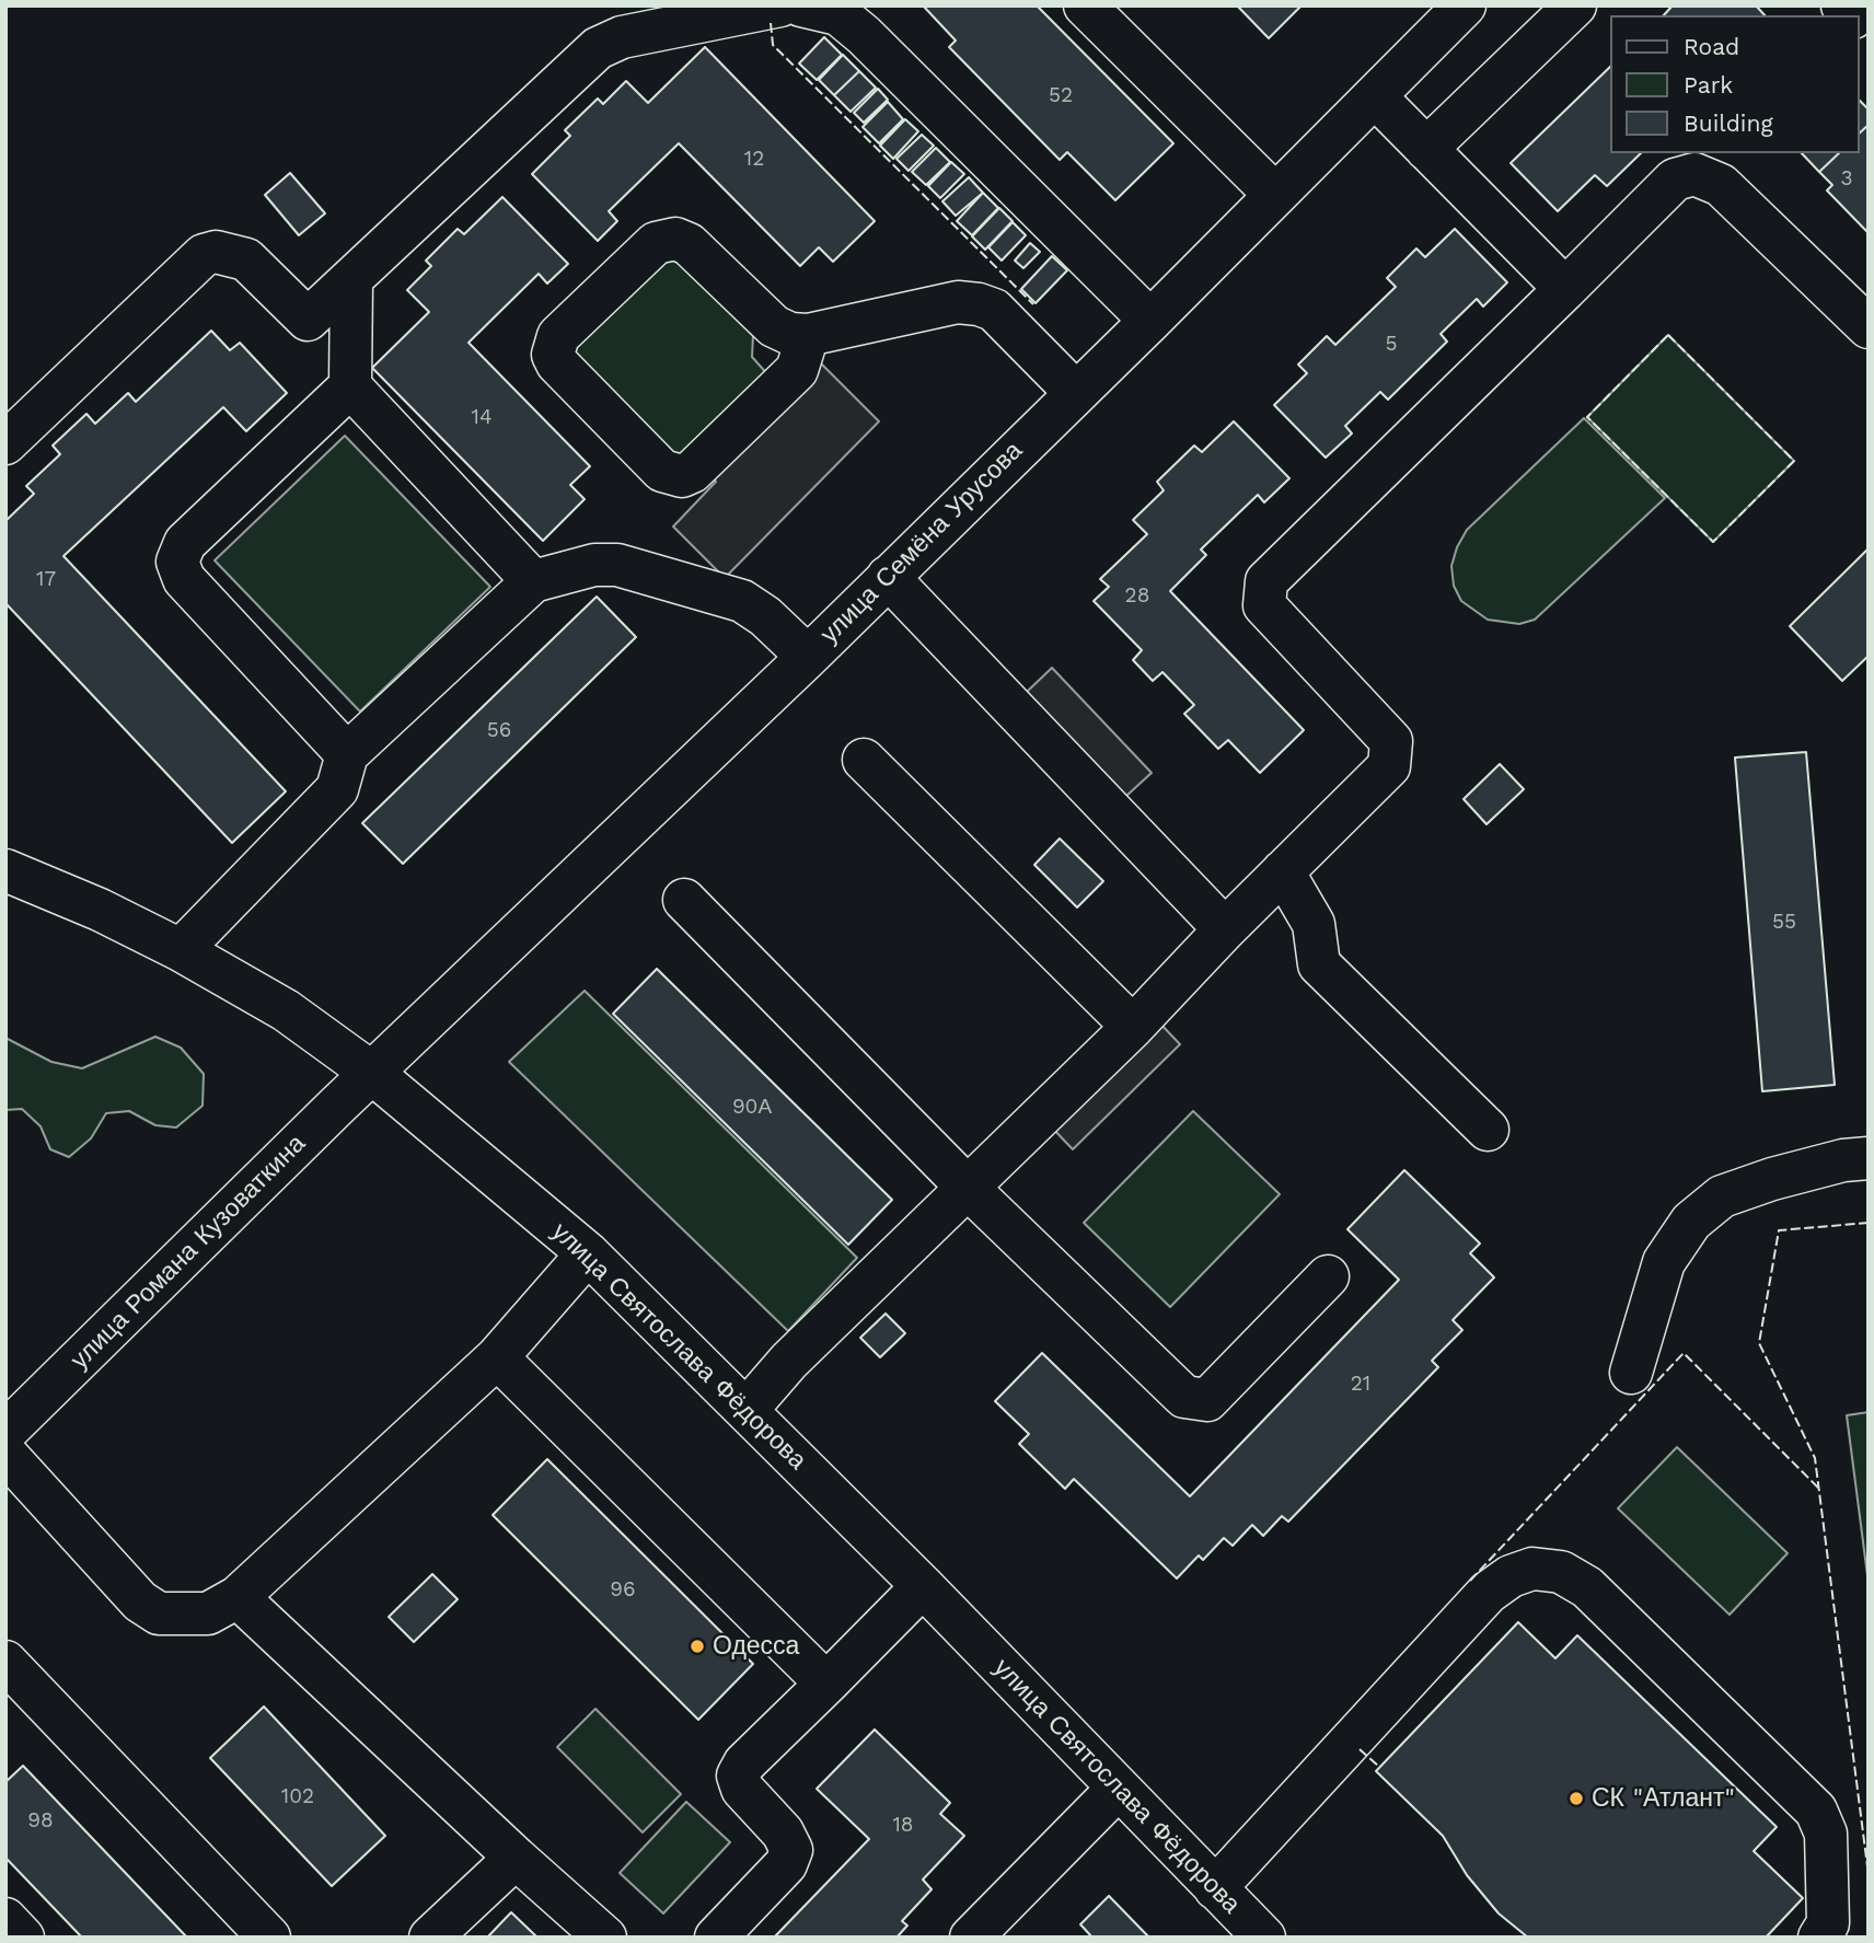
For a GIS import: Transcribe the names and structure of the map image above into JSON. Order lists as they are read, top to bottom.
{
  "streets": {
    "street": ["улица Семёна Урусова", "улица Романа Кузоваткина", "улица Святослава Фёдорова"]
  },
  "crossings": [
    ["улица Семёна Урусова", "улица Романа Кузоваткина"],
    ["улица Семёна Урусова", "улица Святослава Фёдорова"],
    ["улица Романа Кузоваткина", "улица Святослава Фёдорова"]
  ],
  "places": ["Одесса", "СК \"Атлант\""],
  "house_numbers": [
    "52",
    "12",
    "3",
    "5",
    "14",
    "17",
    "28",
    "56",
    "55",
    "90А",
    "21",
    "96",
    "102",
    "98",
    "18"
  ],
  "legend": ["Road", "Park", "Building"]
}
